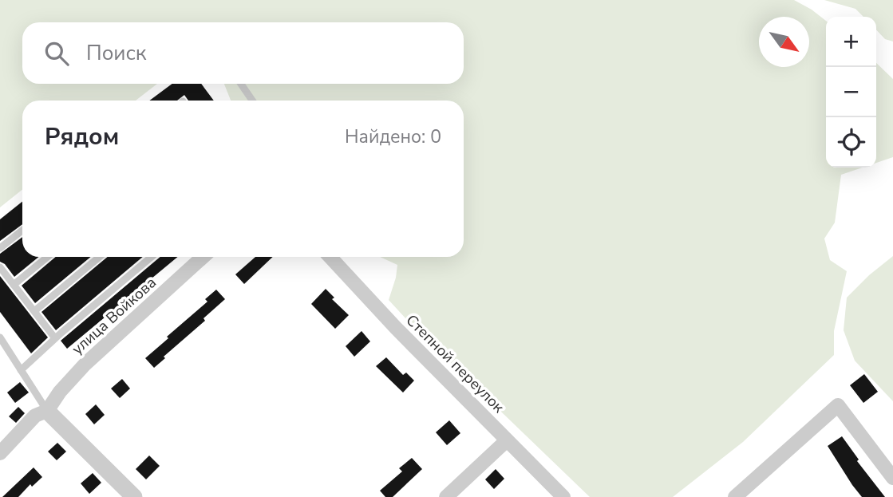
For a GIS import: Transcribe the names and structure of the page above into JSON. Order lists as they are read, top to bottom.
{
  "streets": {
    "street": ["улица Войкова", "Степной переулок"]
  },
  "north": "bottom right",
  "page": {
    "map_buttons": ["+", "−"],
    "search": "Поиск",
    "heading": ["Рядом", "Найдено: 0"]
  }
}
